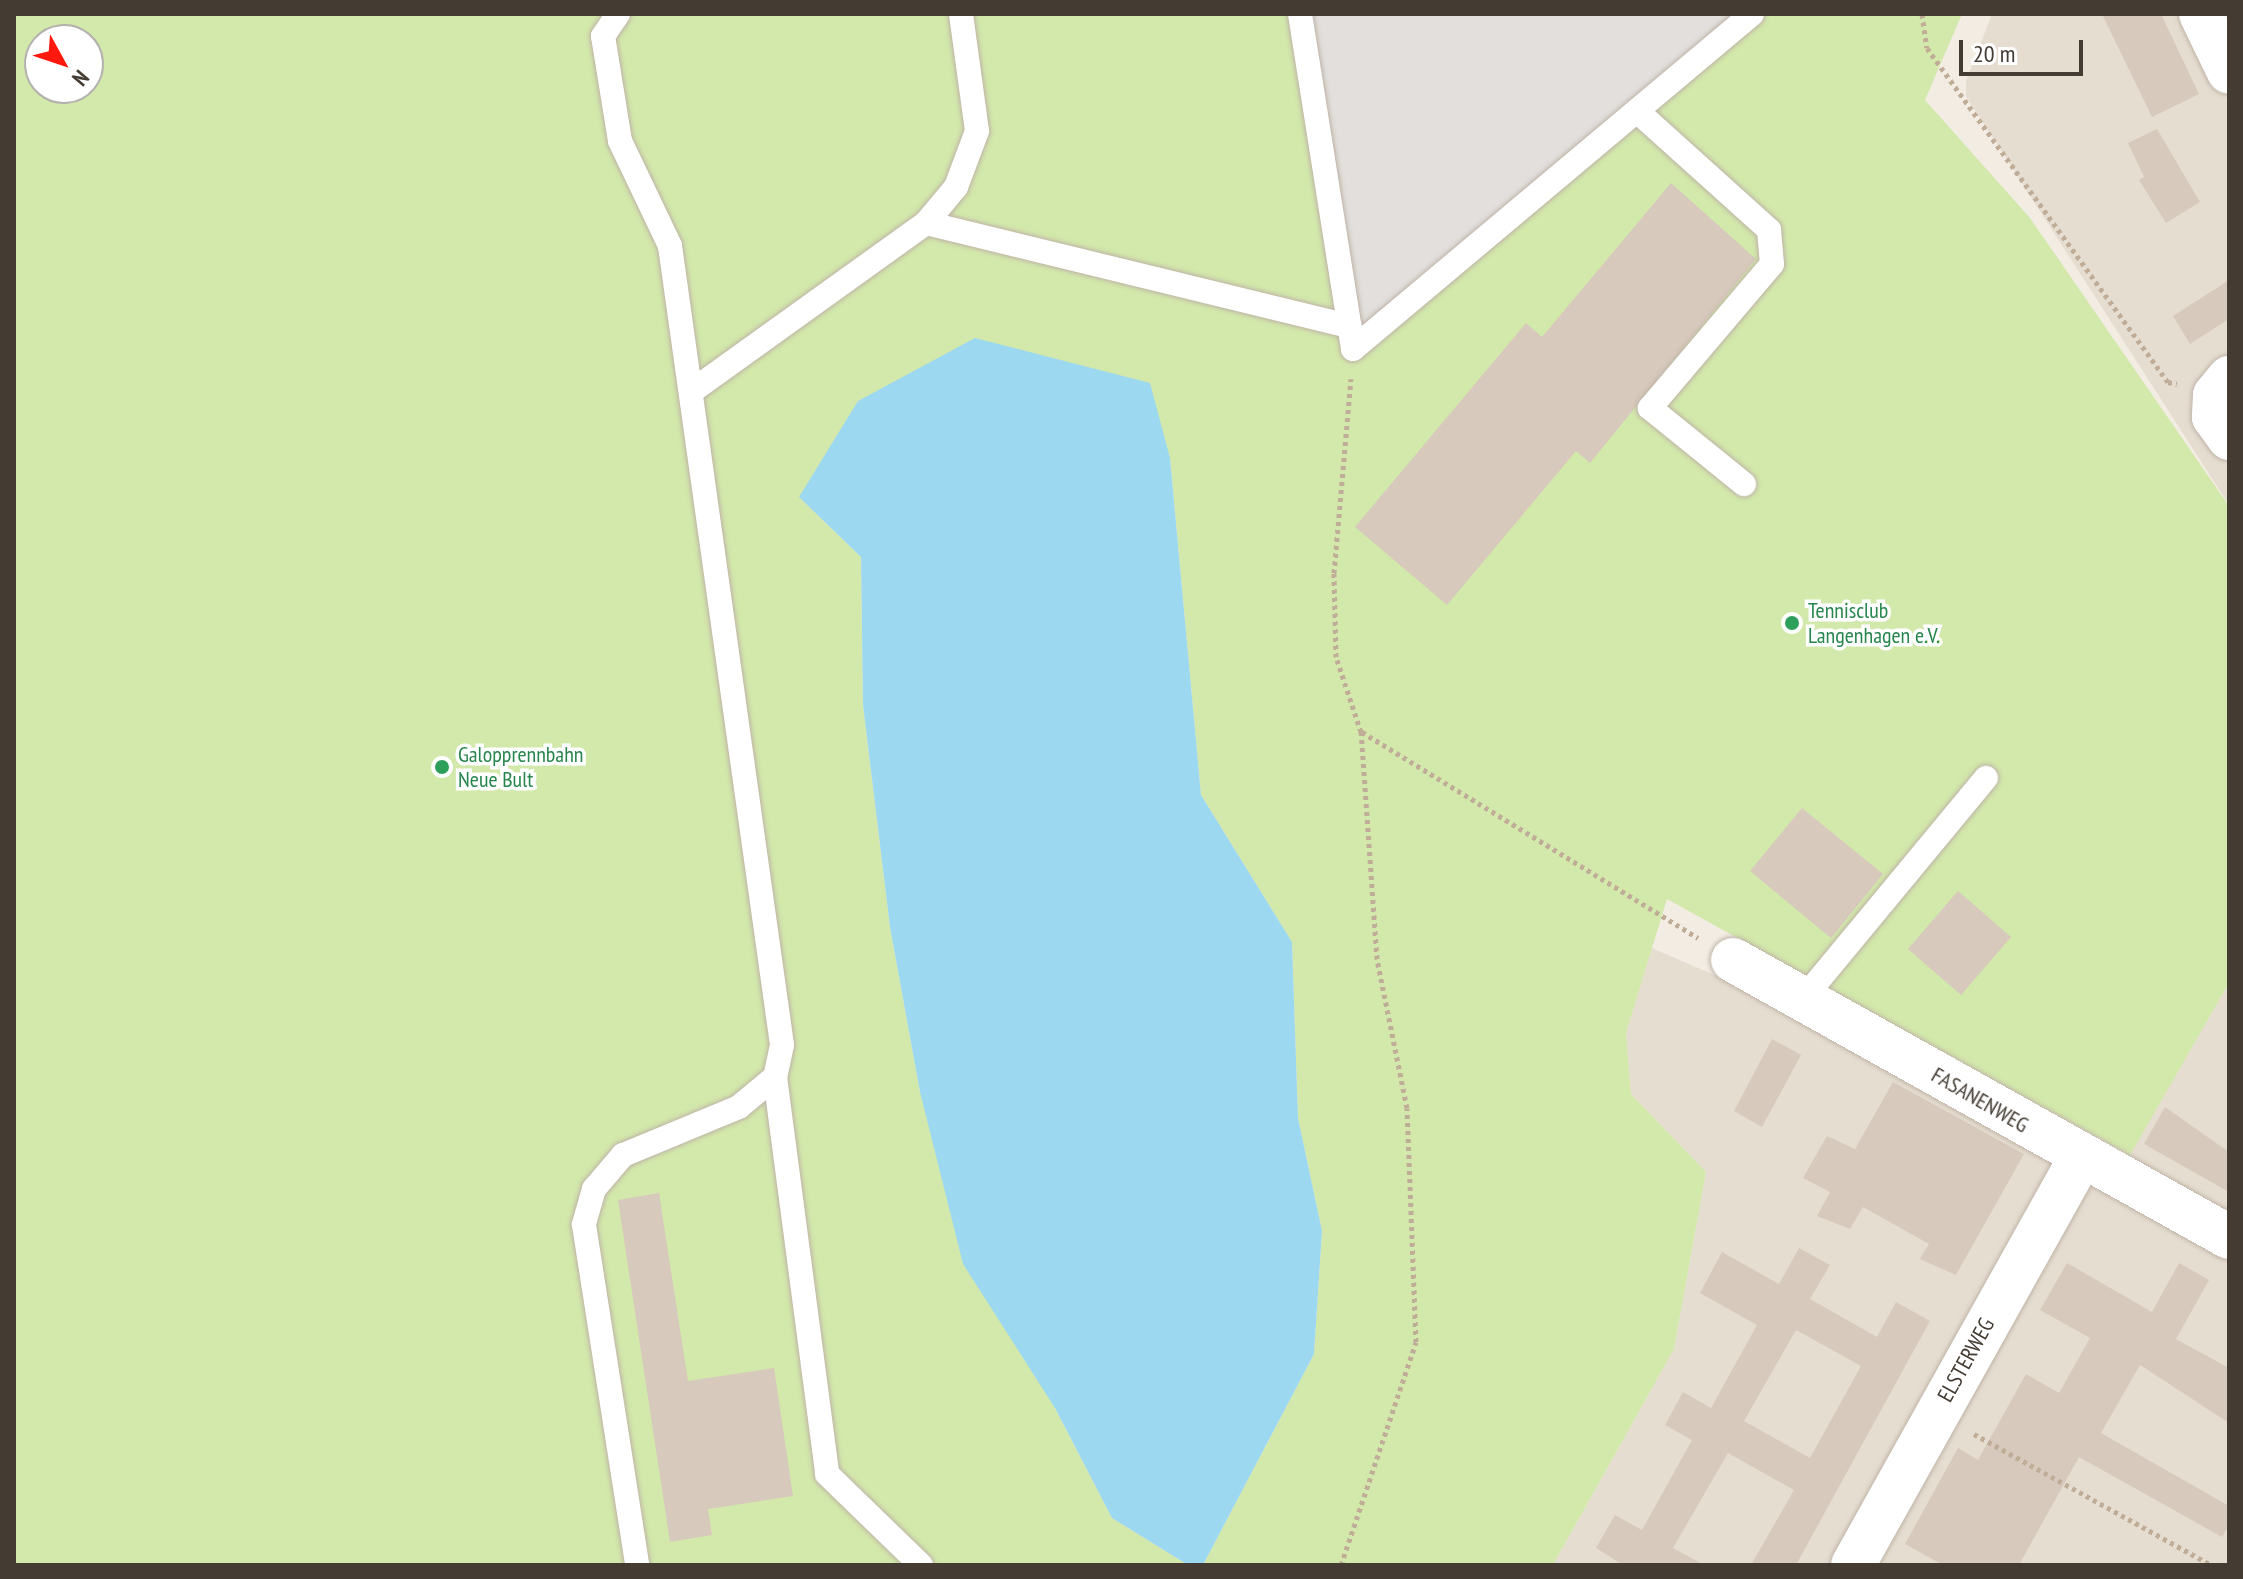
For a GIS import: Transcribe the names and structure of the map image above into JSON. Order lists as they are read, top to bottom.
{
  "streets": {
    "street": ["FASANENWEG", "ELSTERWEG"]
  },
  "crossings": [
    ["FASANENWEG", "ELSTERWEG"]
  ],
  "places": ["Tennisclub Langenhagen e.V.", "Galopprennbahn Neue Bult"],
  "scale_bar": "20 m",
  "north": "bottom right"
}
